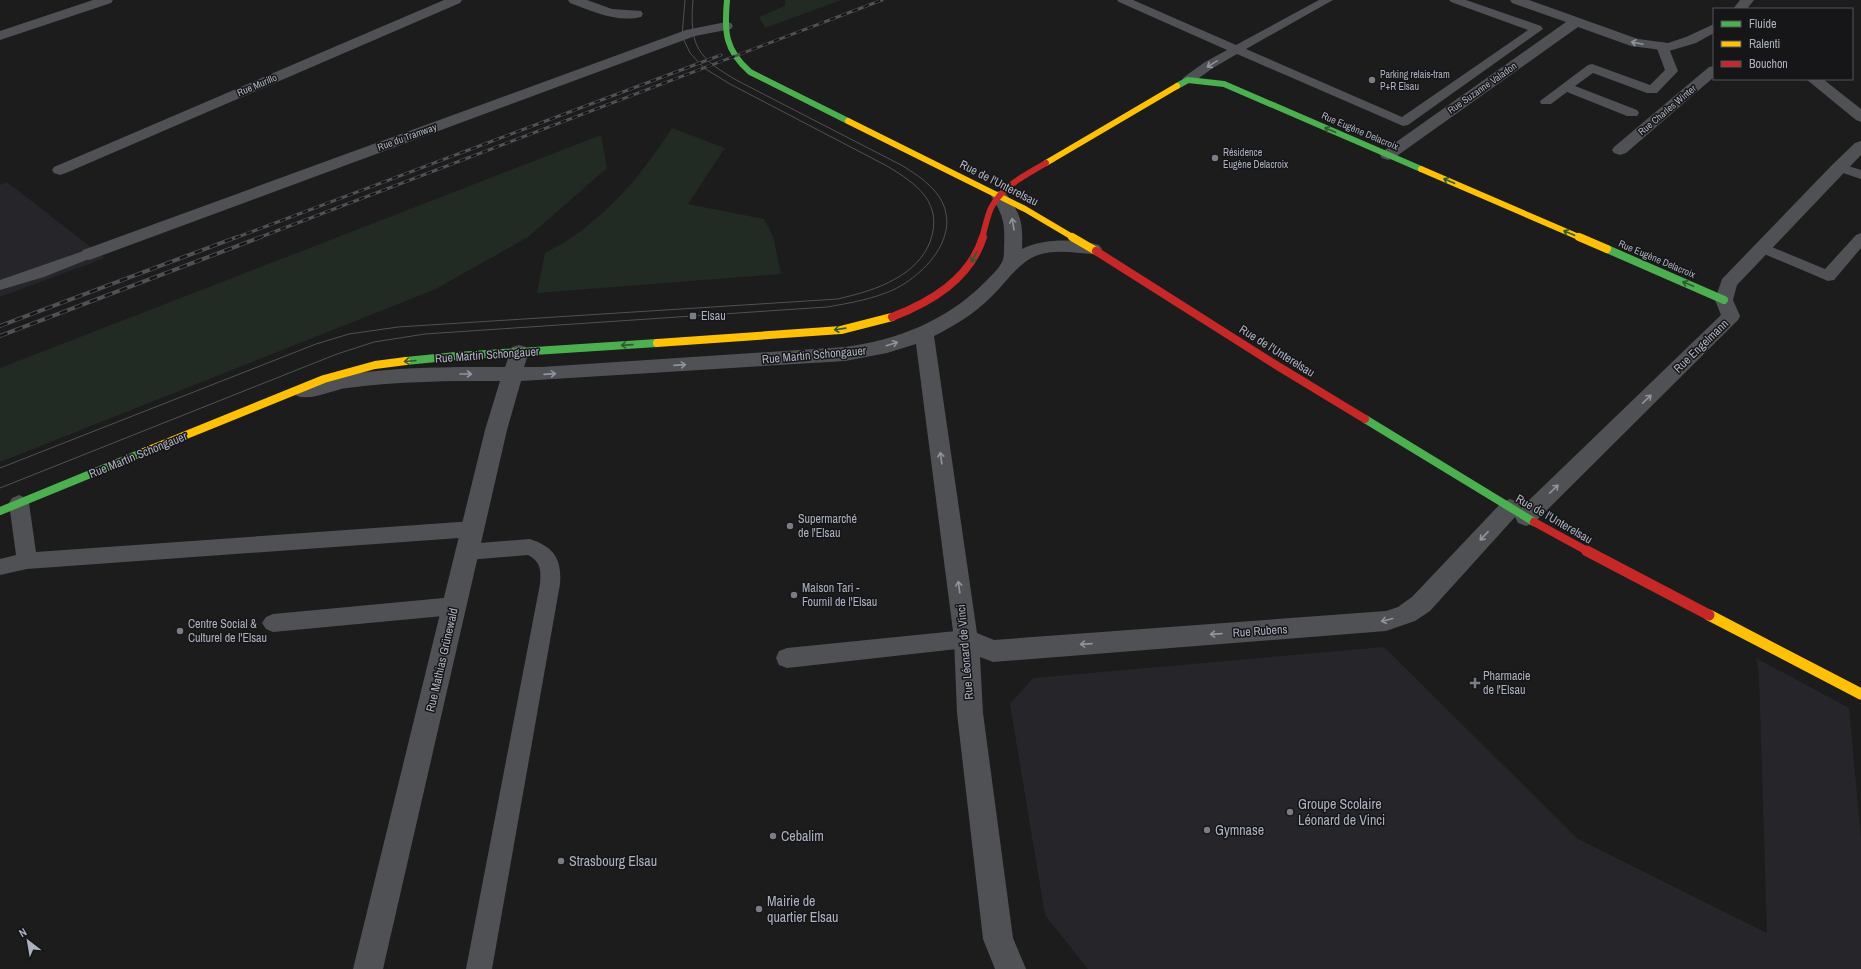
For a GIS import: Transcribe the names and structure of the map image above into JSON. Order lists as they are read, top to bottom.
{
  "streets": {
    "street": [
      "Rue Murillo",
      "Rue Suzanne Valadon",
      "Rue Charles Winter",
      "Rue Eugène Delacroix",
      "Rue du Tramway",
      "Rue de l'Unterelsau",
      "Rue Engelmann",
      "Rue Martin Schongauer",
      "Rue Rubens",
      "Rue Léonard de Vinci",
      "Rue Mathias Grünewald"
    ]
  },
  "crossings": [
    ["Rue Suzanne Valadon", "Rue Eugène Delacroix"],
    ["Rue Eugène Delacroix", "Rue Engelmann"],
    ["Rue du Tramway", "Rue de l'Unterelsau"],
    ["Rue de l'Unterelsau", "Rue Engelmann"],
    ["Rue de l'Unterelsau", "Rue Martin Schongauer"],
    ["Rue de l'Unterelsau", "Rue Rubens"],
    ["Rue Engelmann", "Rue Rubens"],
    ["Rue Martin Schongauer", "Rue Léonard de Vinci"],
    ["Rue Martin Schongauer", "Rue Mathias Grünewald"],
    ["Rue Rubens", "Rue Léonard de Vinci"]
  ],
  "one_way": [
    "Rue Eugène Delacroix",
    "Rue Engelmann",
    "Rue Rubens",
    "Rue Léonard de Vinci"
  ],
  "places": {
    "other": [
      "Parking relais-tram P+R Elsau",
      "Résidence Eugène Delacroix",
      "Supermarché de l'Elsau",
      "Maison Tari - Fournil de l'Elsau",
      "Centre Social & Culturel de l'Elsau",
      "Groupe Scolaire Léonard de Vinci",
      "Gymnase",
      "Cebalim",
      "Strasbourg Elsau",
      "Mairie de quartier Elsau"
    ],
    "transit": ["Elsau"],
    "health": ["Pharmacie de l'Elsau"]
  },
  "legend": ["Fluide", "Ralenti", "Bouchon"],
  "north": "top left"
}
